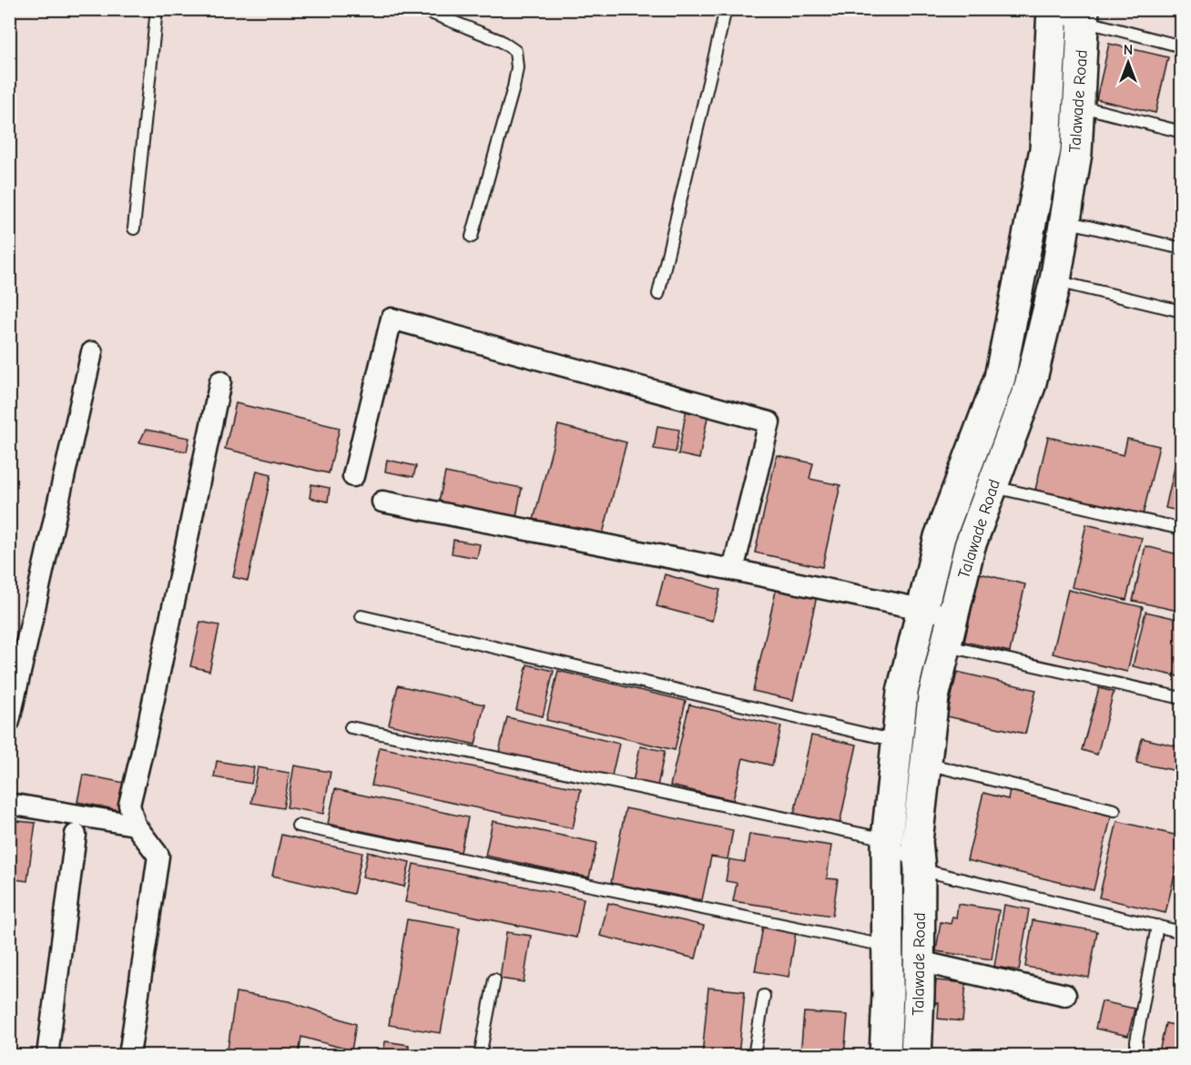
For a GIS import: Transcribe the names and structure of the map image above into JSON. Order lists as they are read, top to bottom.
{
  "streets": {
    "main road": ["Talawade Road"]
  },
  "north": "top"
}
